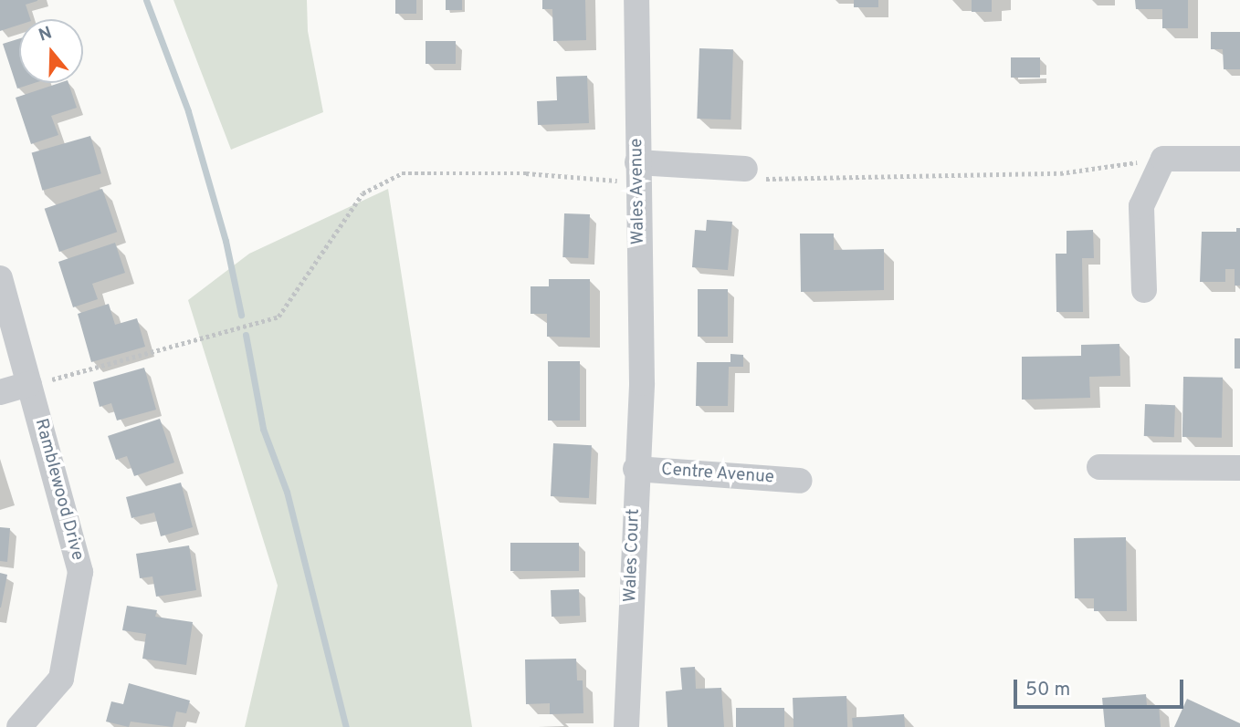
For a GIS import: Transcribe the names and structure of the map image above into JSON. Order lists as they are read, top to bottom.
{
  "streets": {
    "street": [
      "Wales Avenue",
      "Centre Avenue",
      "Ramblewood Drive",
      "Wales Court"
    ]
  },
  "crossings": [
    ["Wales Avenue", "Wales Court"],
    ["Centre Avenue", "Wales Court"]
  ],
  "scale_bar": "50 m",
  "north": "top"
}
